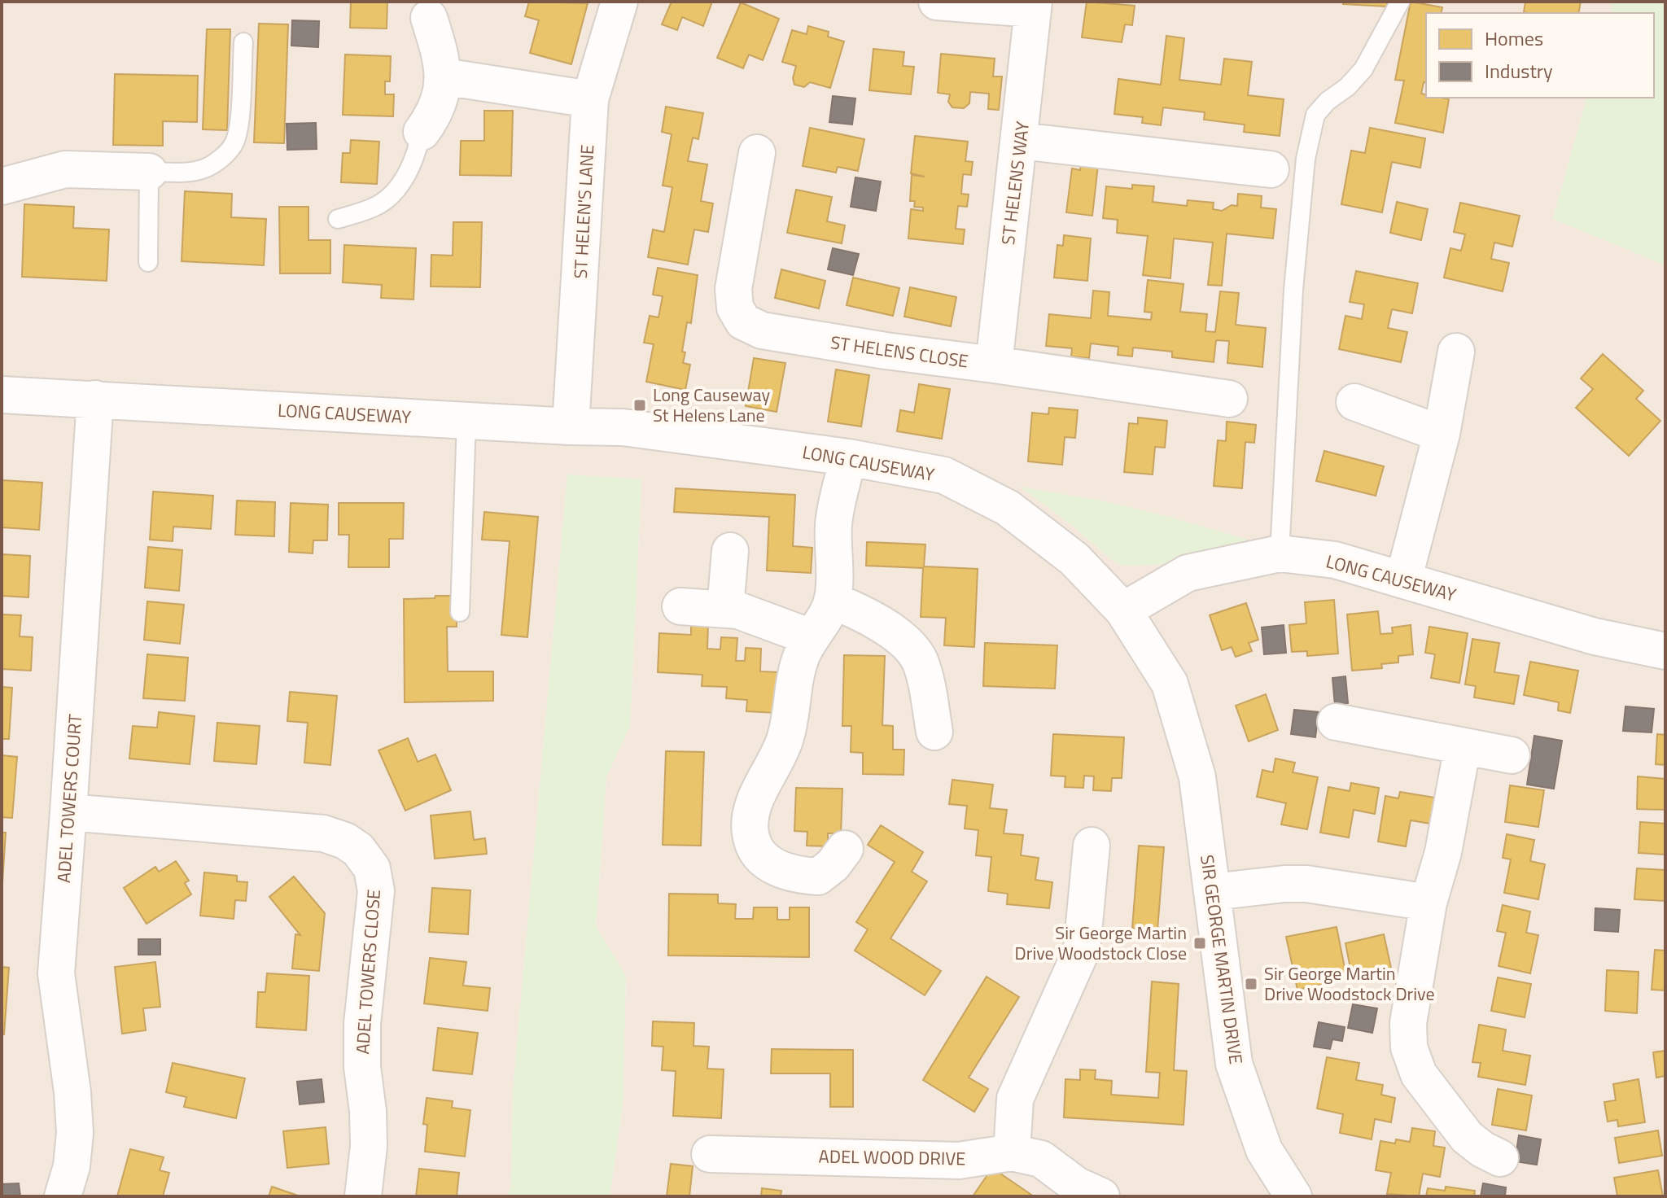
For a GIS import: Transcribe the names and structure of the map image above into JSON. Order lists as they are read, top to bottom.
{
  "streets": {
    "street": [
      "ST HELENS WAY",
      "ST HELEN'S LANE",
      "ST HELENS CLOSE",
      "LONG CAUSEWAY",
      "ADEL TOWERS COURT",
      "SIR GEORGE MARTIN DRIVE",
      "ADEL TOWERS CLOSE",
      "ADEL WOOD DRIVE"
    ]
  },
  "crossings": [
    ["ST HELENS WAY", "ST HELENS CLOSE"],
    ["ST HELEN'S LANE", "LONG CAUSEWAY"],
    ["LONG CAUSEWAY", "ADEL TOWERS COURT"],
    ["LONG CAUSEWAY", "SIR GEORGE MARTIN DRIVE"],
    ["ADEL TOWERS COURT", "ADEL TOWERS CLOSE"]
  ],
  "places": {
    "transit": ["Long Causeway St Helens Lane", "Sir George Martin Drive Woodstock Close", "Sir George Martin Drive Woodstock Drive"]
  },
  "legend": ["Homes", "Industry"]
}
